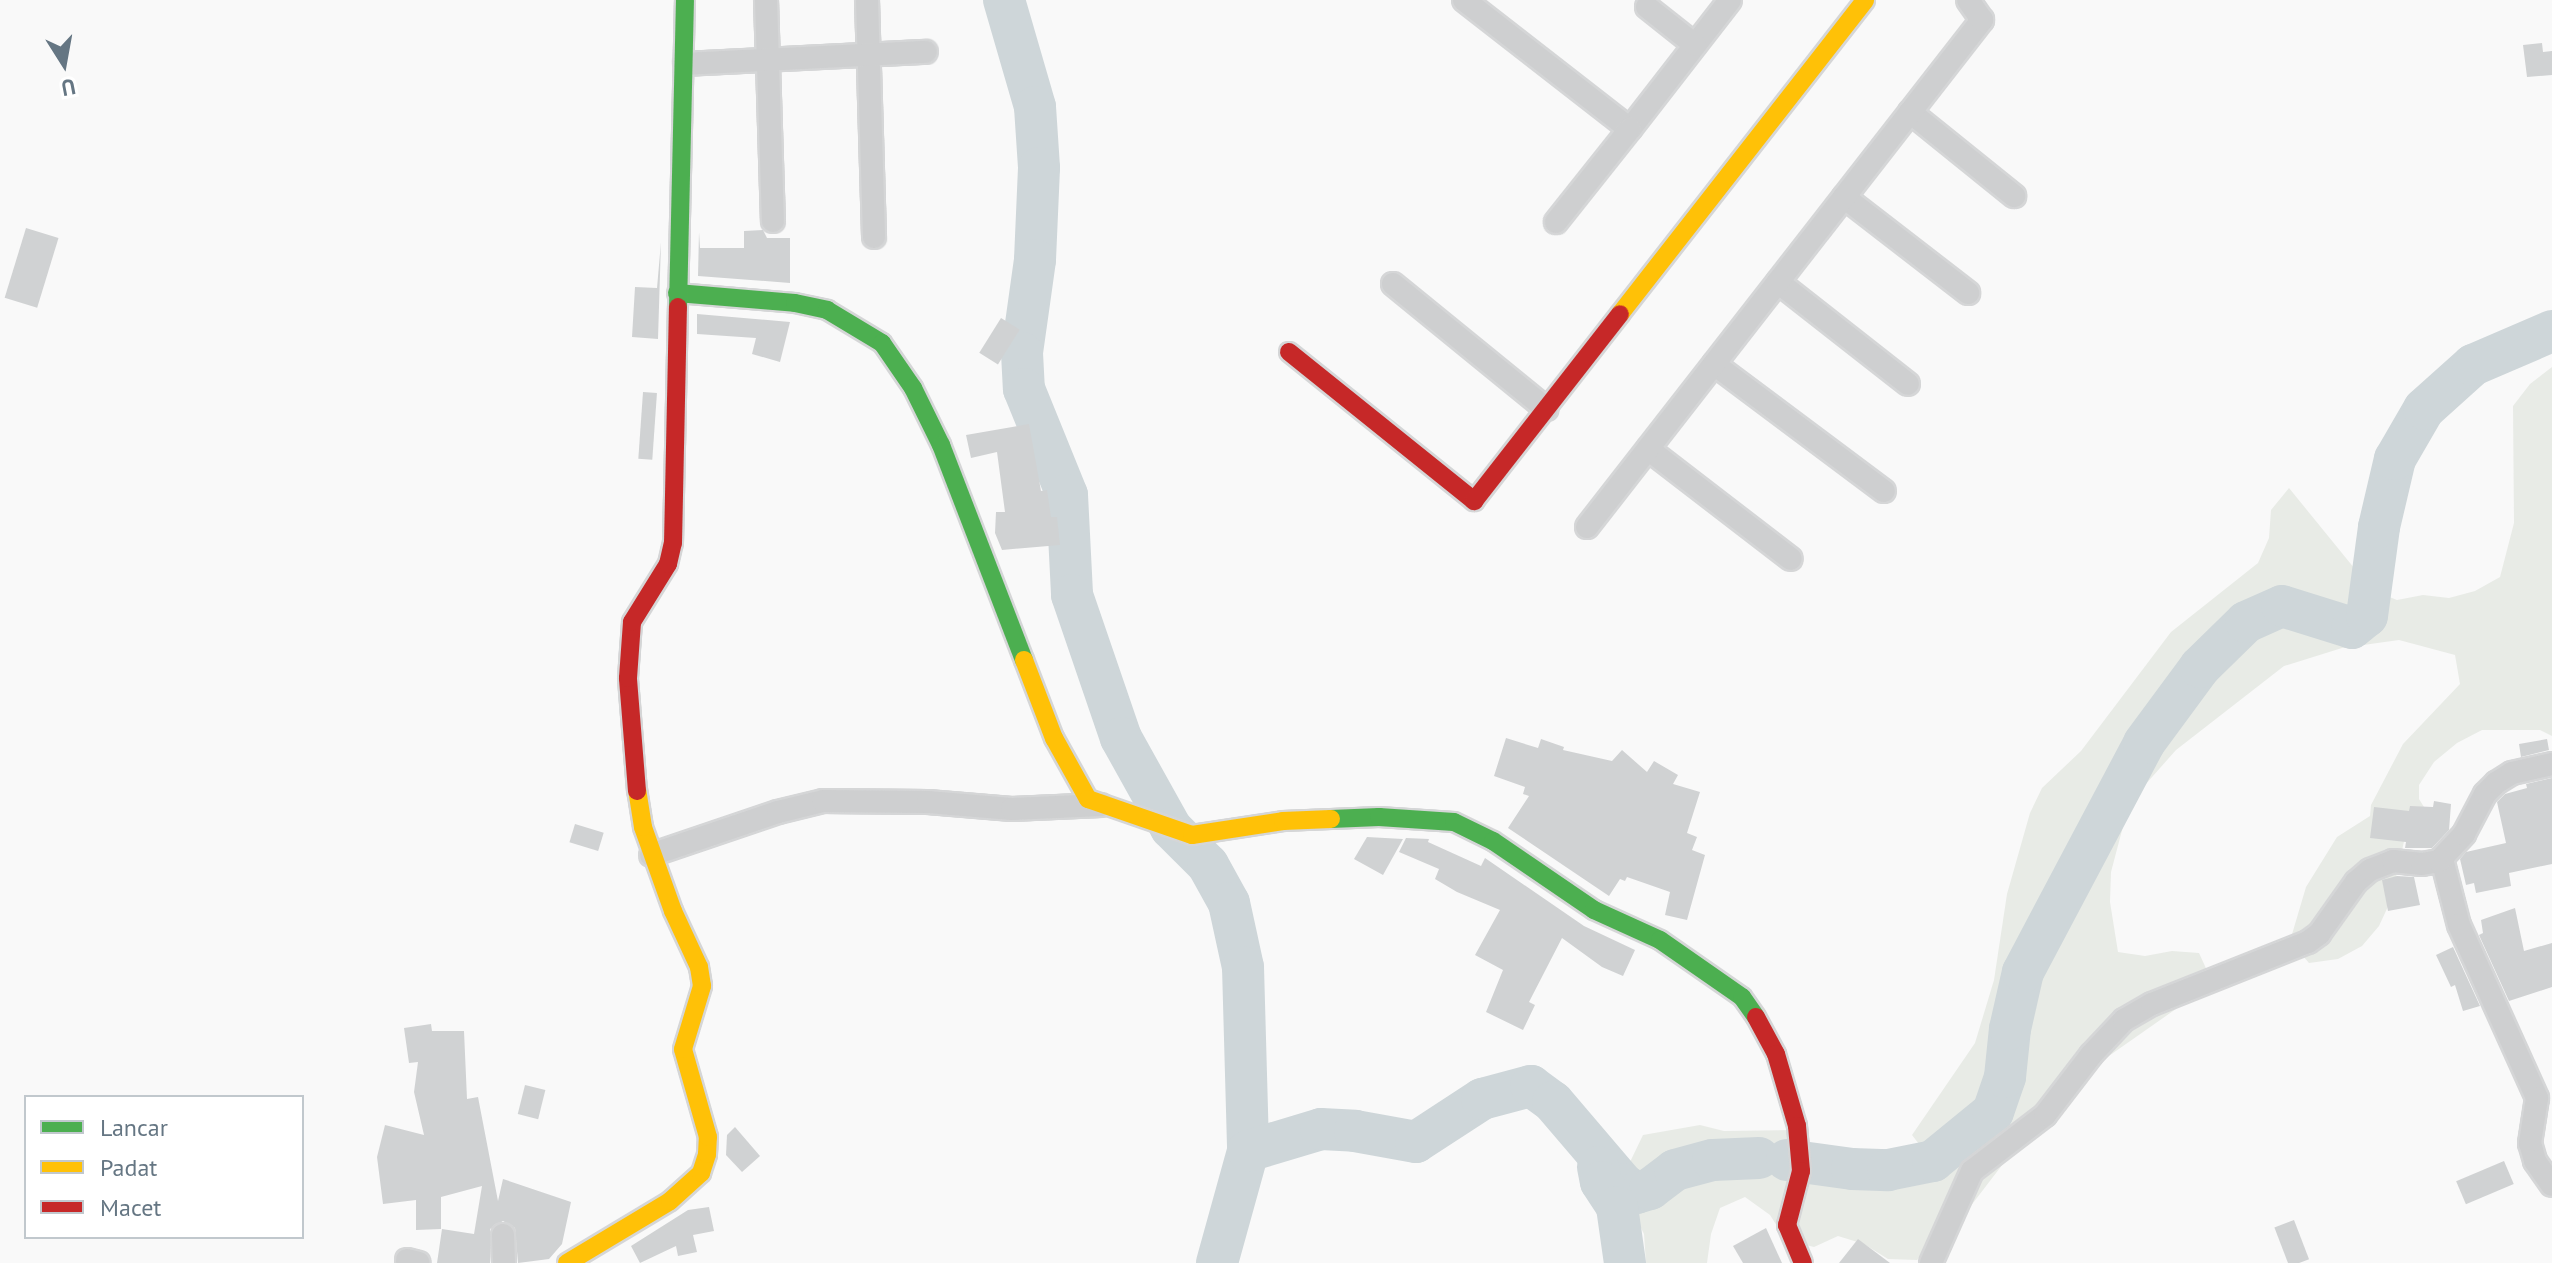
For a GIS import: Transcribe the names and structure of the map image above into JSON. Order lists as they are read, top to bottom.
{
  "legend": ["Lancar", "Padat", "Macet"],
  "north": "bottom"
}
